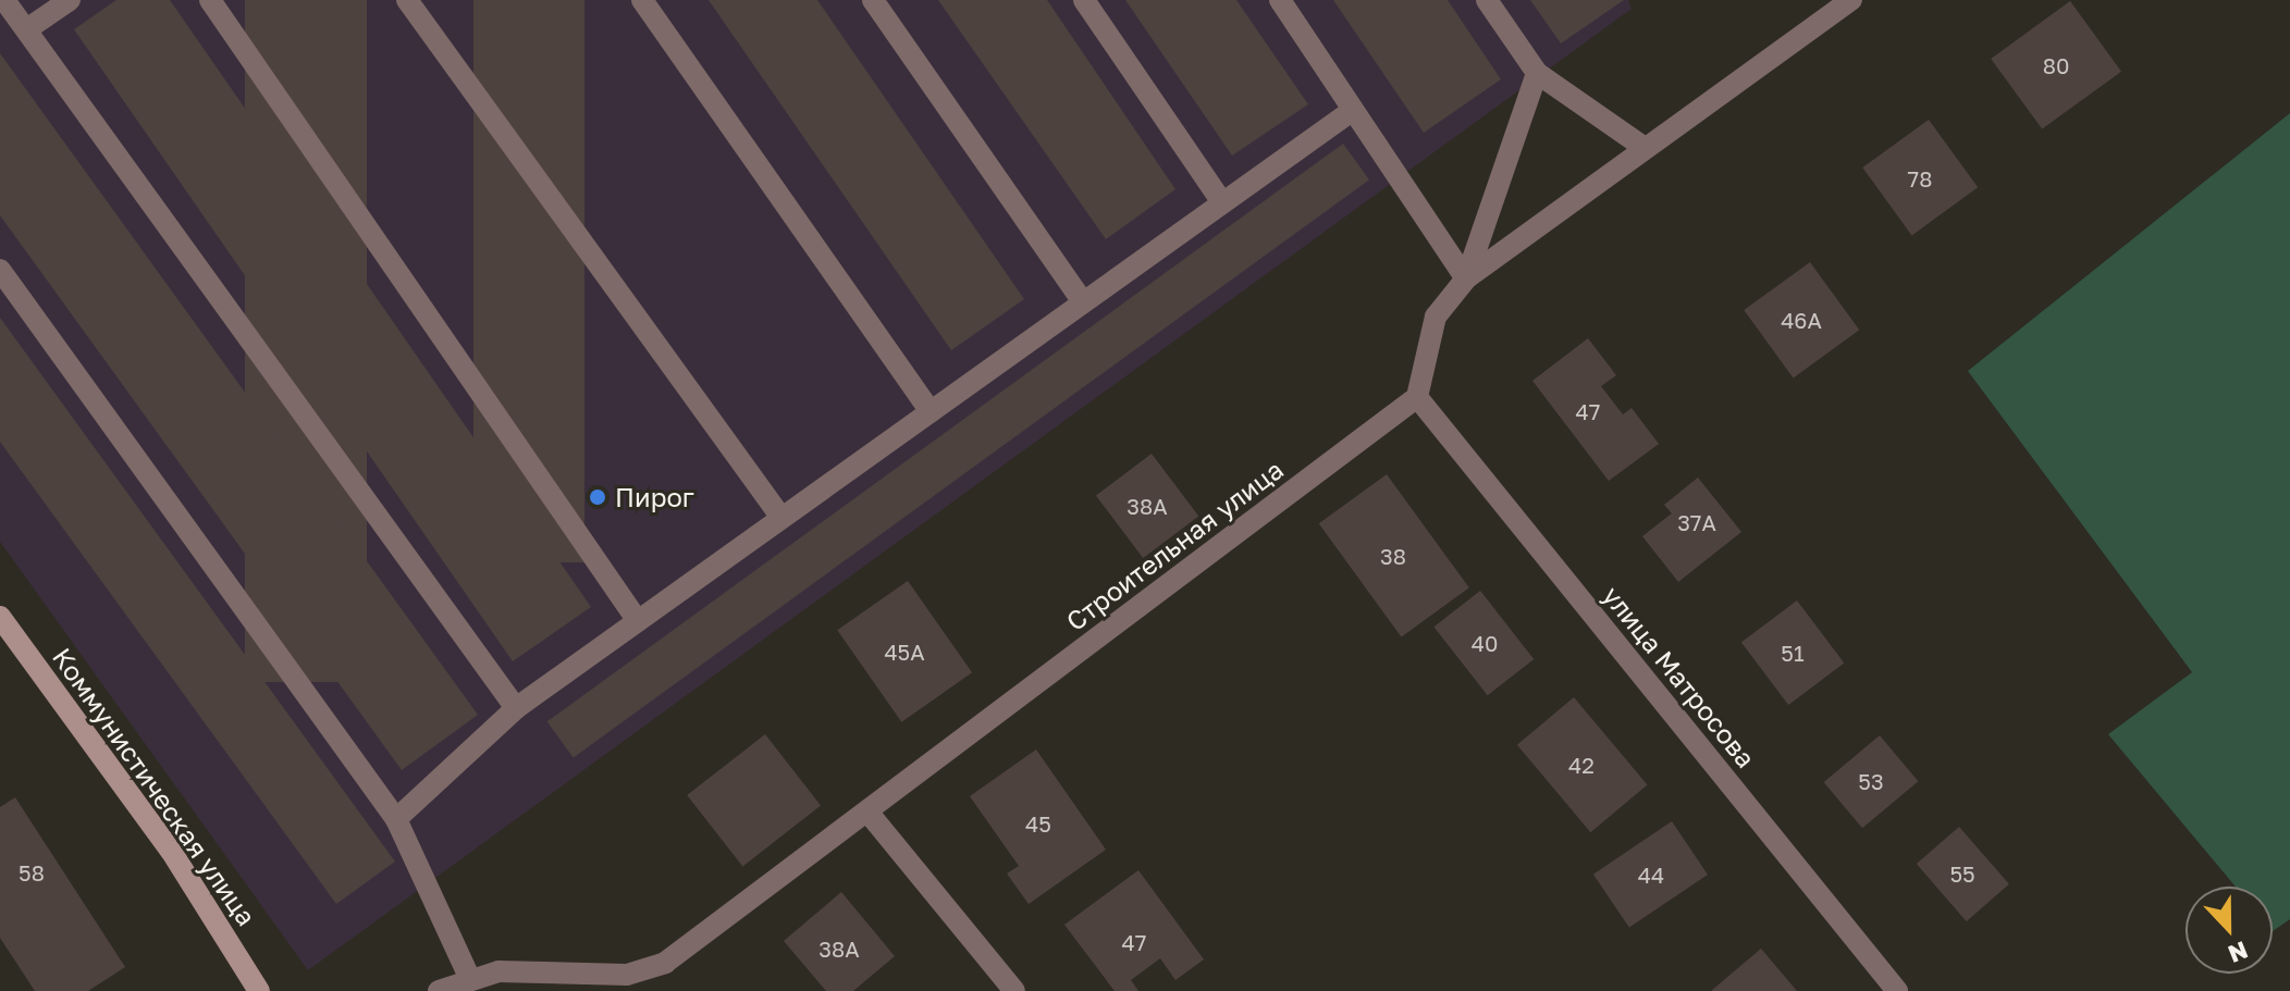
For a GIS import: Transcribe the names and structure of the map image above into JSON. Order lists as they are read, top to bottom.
{
  "streets": {
    "street": ["Строительная улица", "улица Матросова", "Коммунистическая улица"]
  },
  "crossings": [
    ["Строительная улица", "улица Матросова"]
  ],
  "places": ["Пирог"],
  "house_numbers": [
    "80",
    "78",
    "46А",
    "47",
    "38А",
    "37А",
    "38",
    "40",
    "45А",
    "51",
    "42",
    "53",
    "45",
    "58",
    "55",
    "44",
    "47",
    "38А"
  ],
  "north": "bottom"
}
